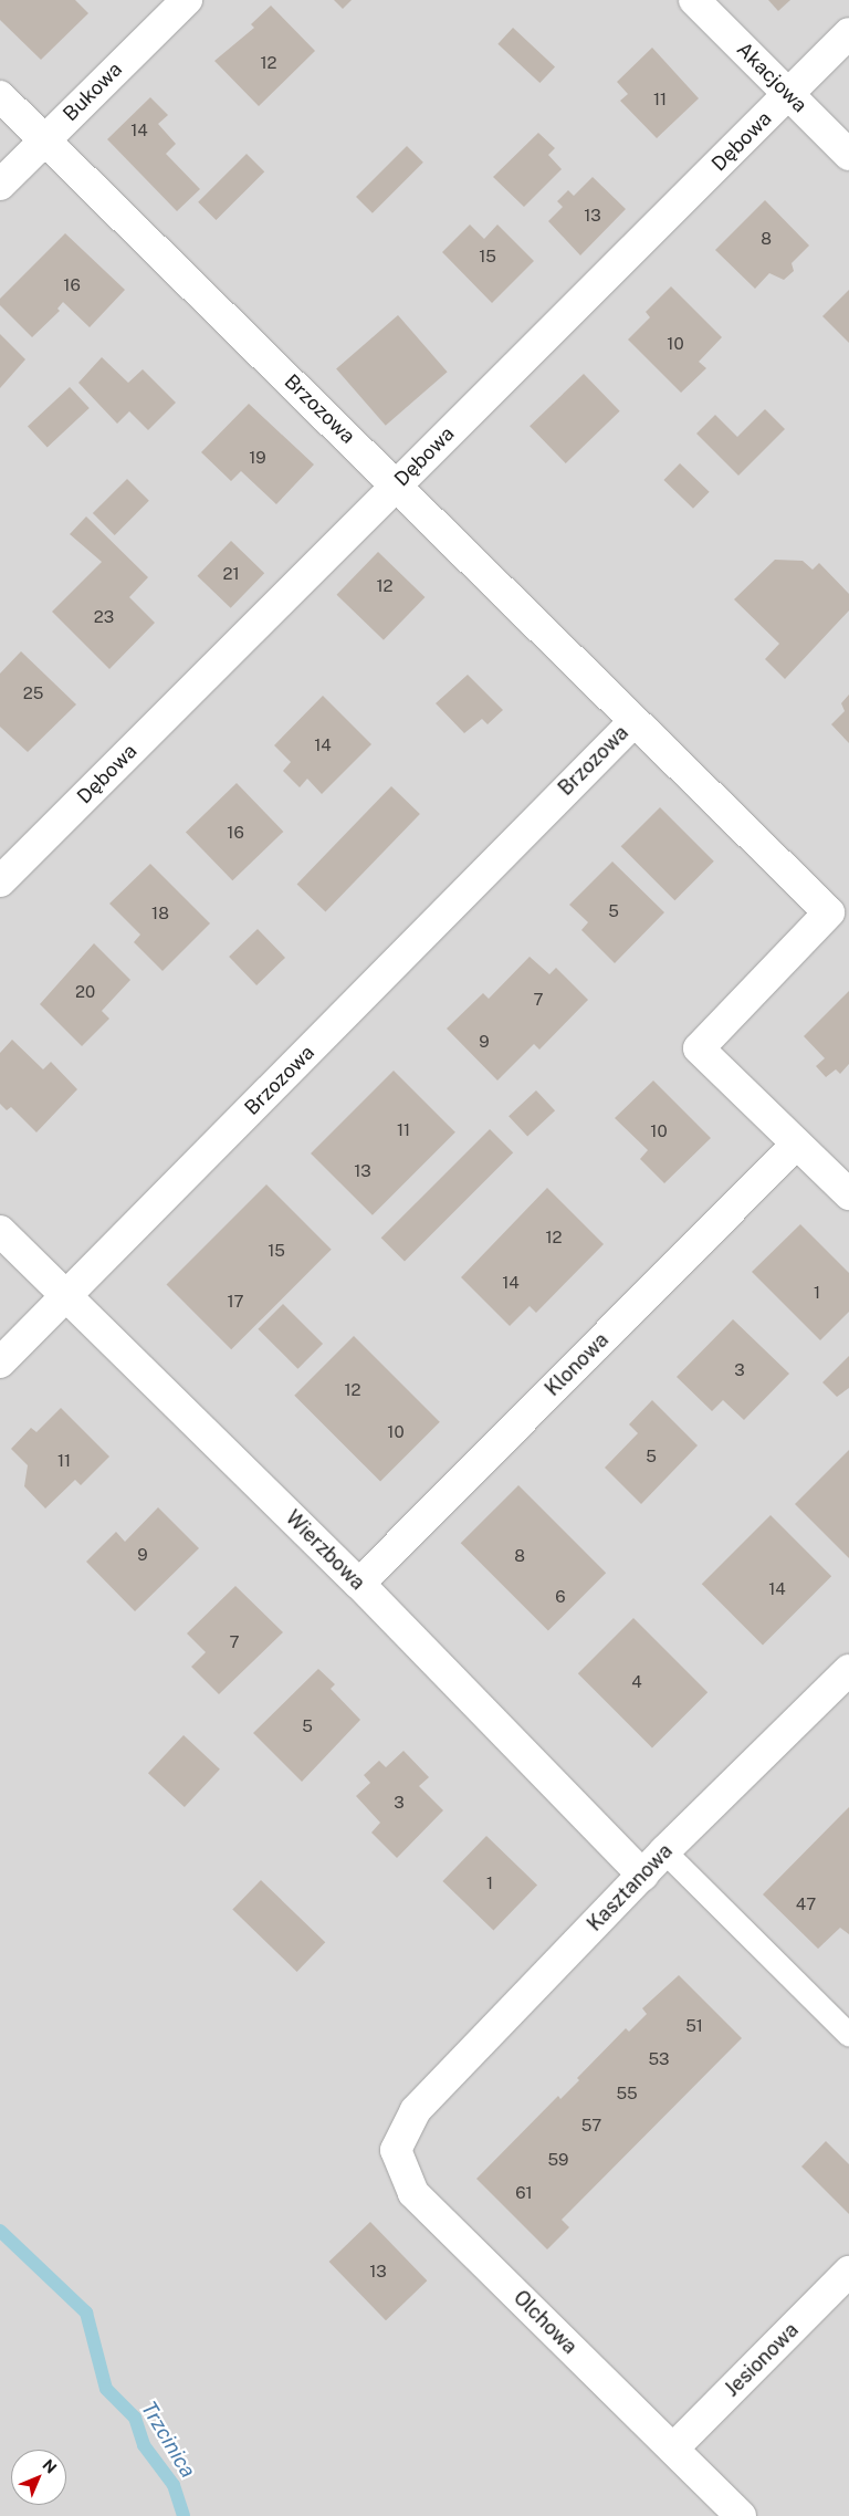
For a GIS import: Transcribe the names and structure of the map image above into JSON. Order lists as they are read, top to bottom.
{
  "streets": {
    "street": [
      "Akacjowa",
      "Bukowa",
      "Dębowa",
      "Brzozowa",
      "Klonowa",
      "Wierzbowa",
      "Kasztanowa",
      "Olchowa",
      "Jesionowa"
    ]
  },
  "crossings": [
    ["Akacjowa", "Dębowa"],
    ["Bukowa", "Brzozowa"],
    ["Dębowa", "Brzozowa"],
    ["Brzozowa", "Wierzbowa"],
    ["Klonowa", "Wierzbowa"],
    ["Wierzbowa", "Kasztanowa"],
    ["Kasztanowa", "Olchowa"],
    ["Olchowa", "Jesionowa"]
  ],
  "water": ["Trzcinica"],
  "house_numbers": [
    "12",
    "11",
    "14",
    "13",
    "8",
    "15",
    "16",
    "10",
    "19",
    "21",
    "12",
    "23",
    "25",
    "14",
    "16",
    "5",
    "18",
    "20",
    "7",
    "9",
    "11",
    "10",
    "13",
    "12",
    "15",
    "14",
    "1",
    "17",
    "3",
    "12",
    "10",
    "5",
    "11",
    "9",
    "8",
    "14",
    "6",
    "7",
    "4",
    "5",
    "3",
    "1",
    "47",
    "51",
    "53",
    "55",
    "57",
    "59",
    "61",
    "13"
  ],
  "north": "top right"
}
